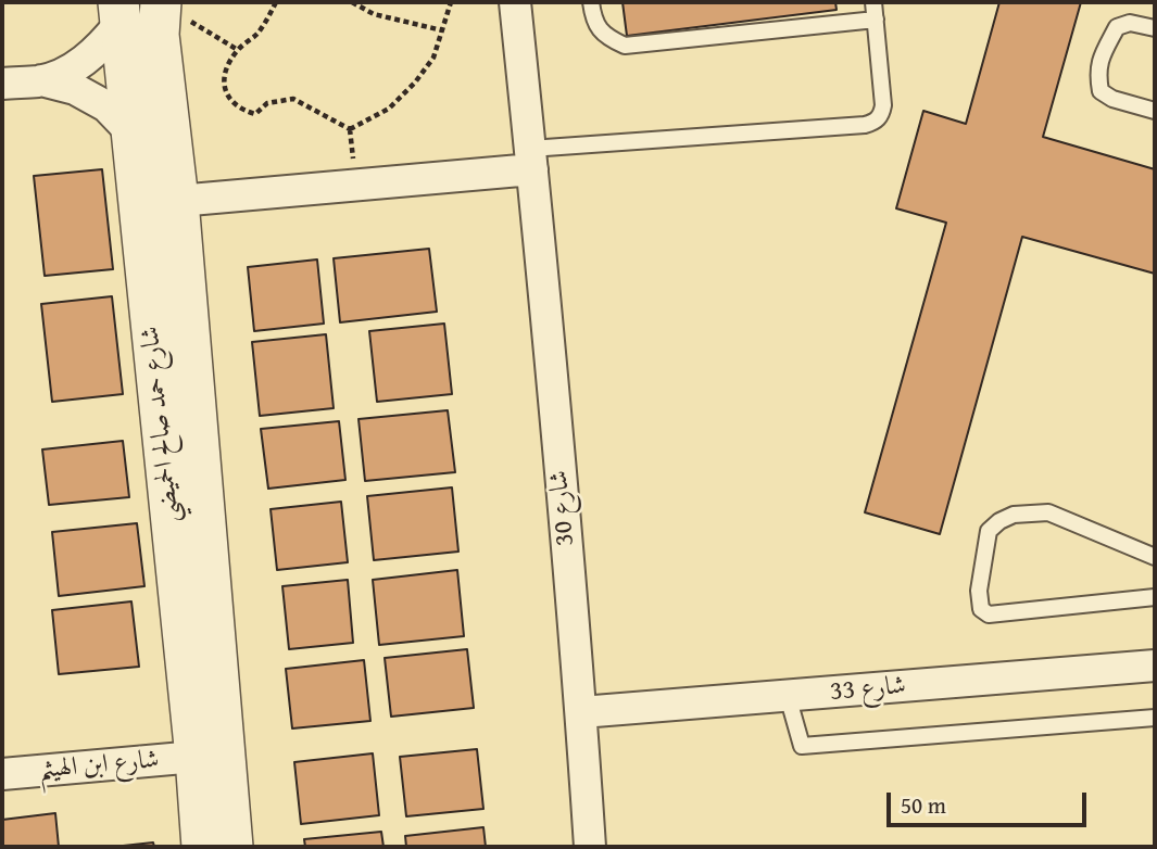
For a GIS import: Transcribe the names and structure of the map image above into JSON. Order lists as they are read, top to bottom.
{
  "streets": {
    "street": [
      "شارع حمد صالح الحميضي",
      "شارع 30",
      "شارع 33",
      "شارع ابن الهيثم"
    ]
  },
  "crossings": [
    ["شارع حمد صالح الحميضي", "شارع ابن الهيثم"],
    ["شارع 30", "شارع 33"]
  ],
  "scale_bar": "50 m"
}
